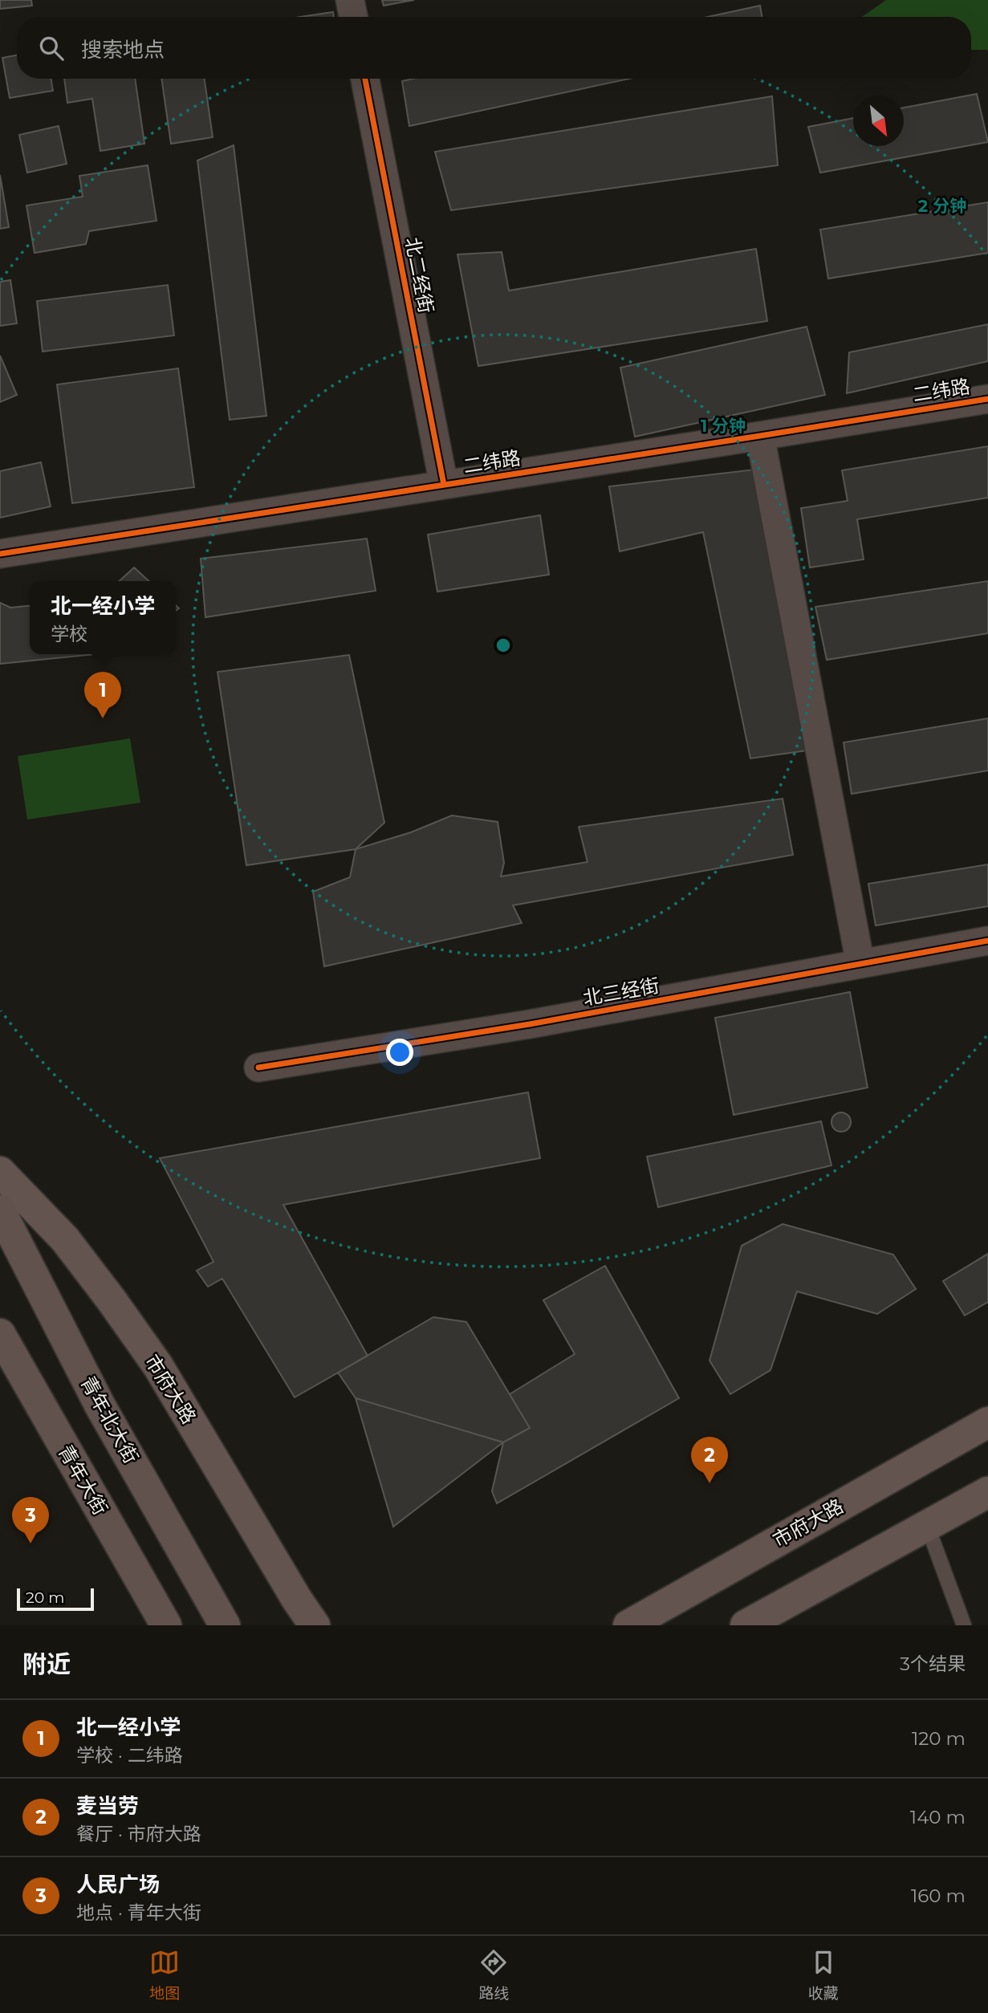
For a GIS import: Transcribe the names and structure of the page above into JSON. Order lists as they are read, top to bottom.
{
  "streets": {
    "main road": ["市府大路", "青年北大街", "青年大街"],
    "street": ["北二经街", "二纬路", "北三经街"]
  },
  "crossings": [
    ["北二经街", "二纬路"]
  ],
  "scale_bar": "20 m",
  "north": "bottom right",
  "page": {
    "search": "搜索地点",
    "popup": ["北一经小学", "学校"],
    "pins": ["1", "2", "3"],
    "scale": "20 m",
    "heading": ["附近", "3个结果"],
    "list": [
      {
        "mark": "1",
        "name": "北一经小学",
        "note": "学校 · 二纬路",
        "value": "120 m"
      },
      {
        "mark": "2",
        "name": "麦当劳",
        "note": "餐厅 · 市府大路",
        "value": "140 m"
      },
      {
        "mark": "3",
        "name": "人民广场",
        "note": "地点 · 青年大街",
        "value": "160 m"
      }
    ],
    "nav": ["地图", "路线", "收藏"]
  },
  "rings": ["2 分钟", "1 分钟"]
}
